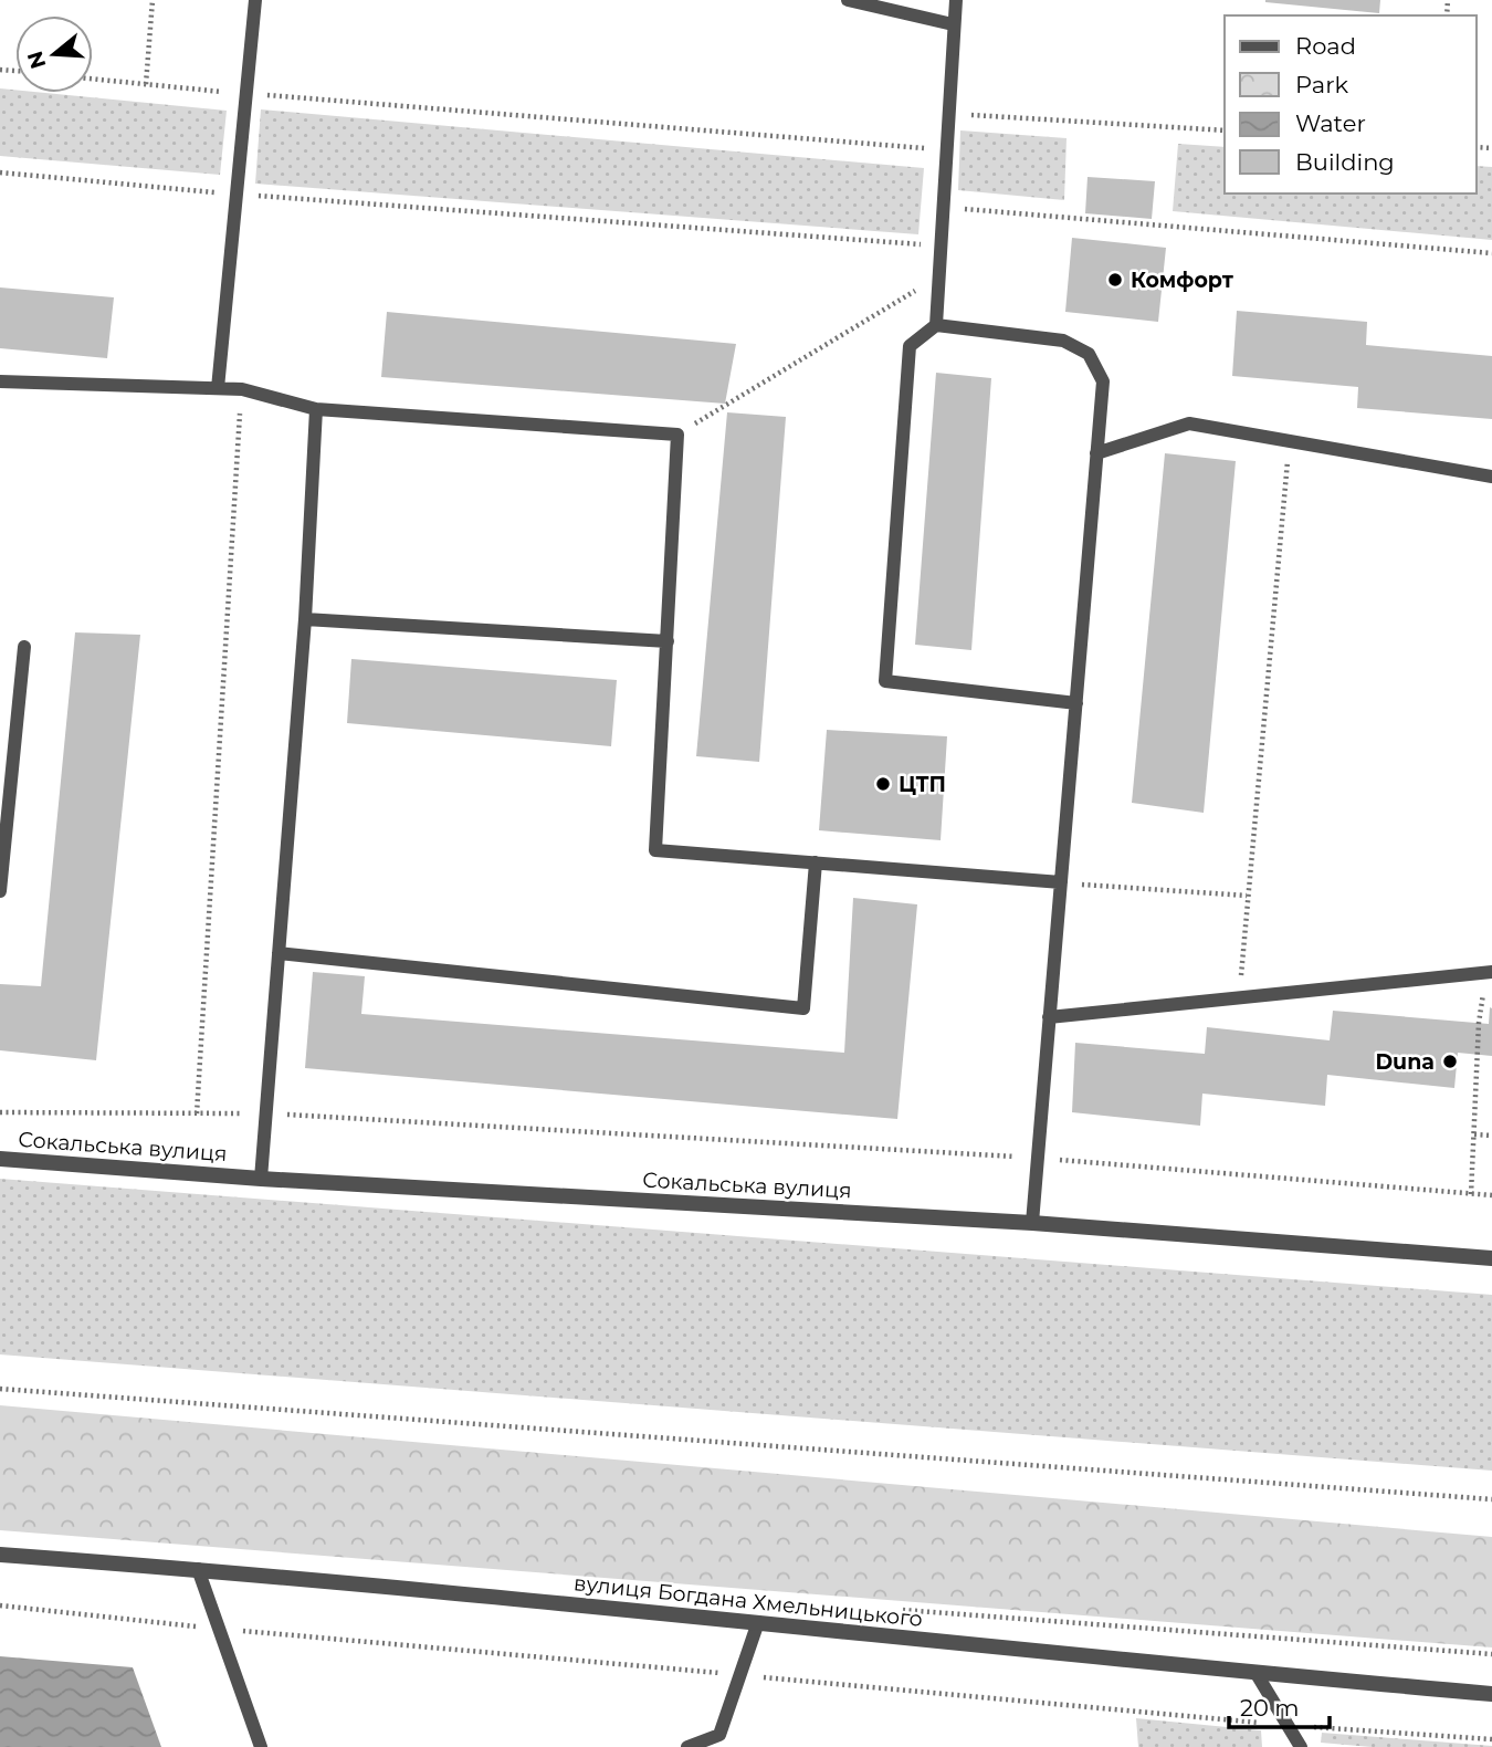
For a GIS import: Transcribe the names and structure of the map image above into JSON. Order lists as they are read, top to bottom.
{
  "streets": {
    "street": ["Сокальська вулиця", "вулиця Богдана Хмельницького"]
  },
  "places": ["Комфорт", "ЦТП", "Duna"],
  "legend": [
    "Road",
    "Park",
    "Water",
    "Building"
  ],
  "scale_bar": "20 m",
  "north": "left"
}
